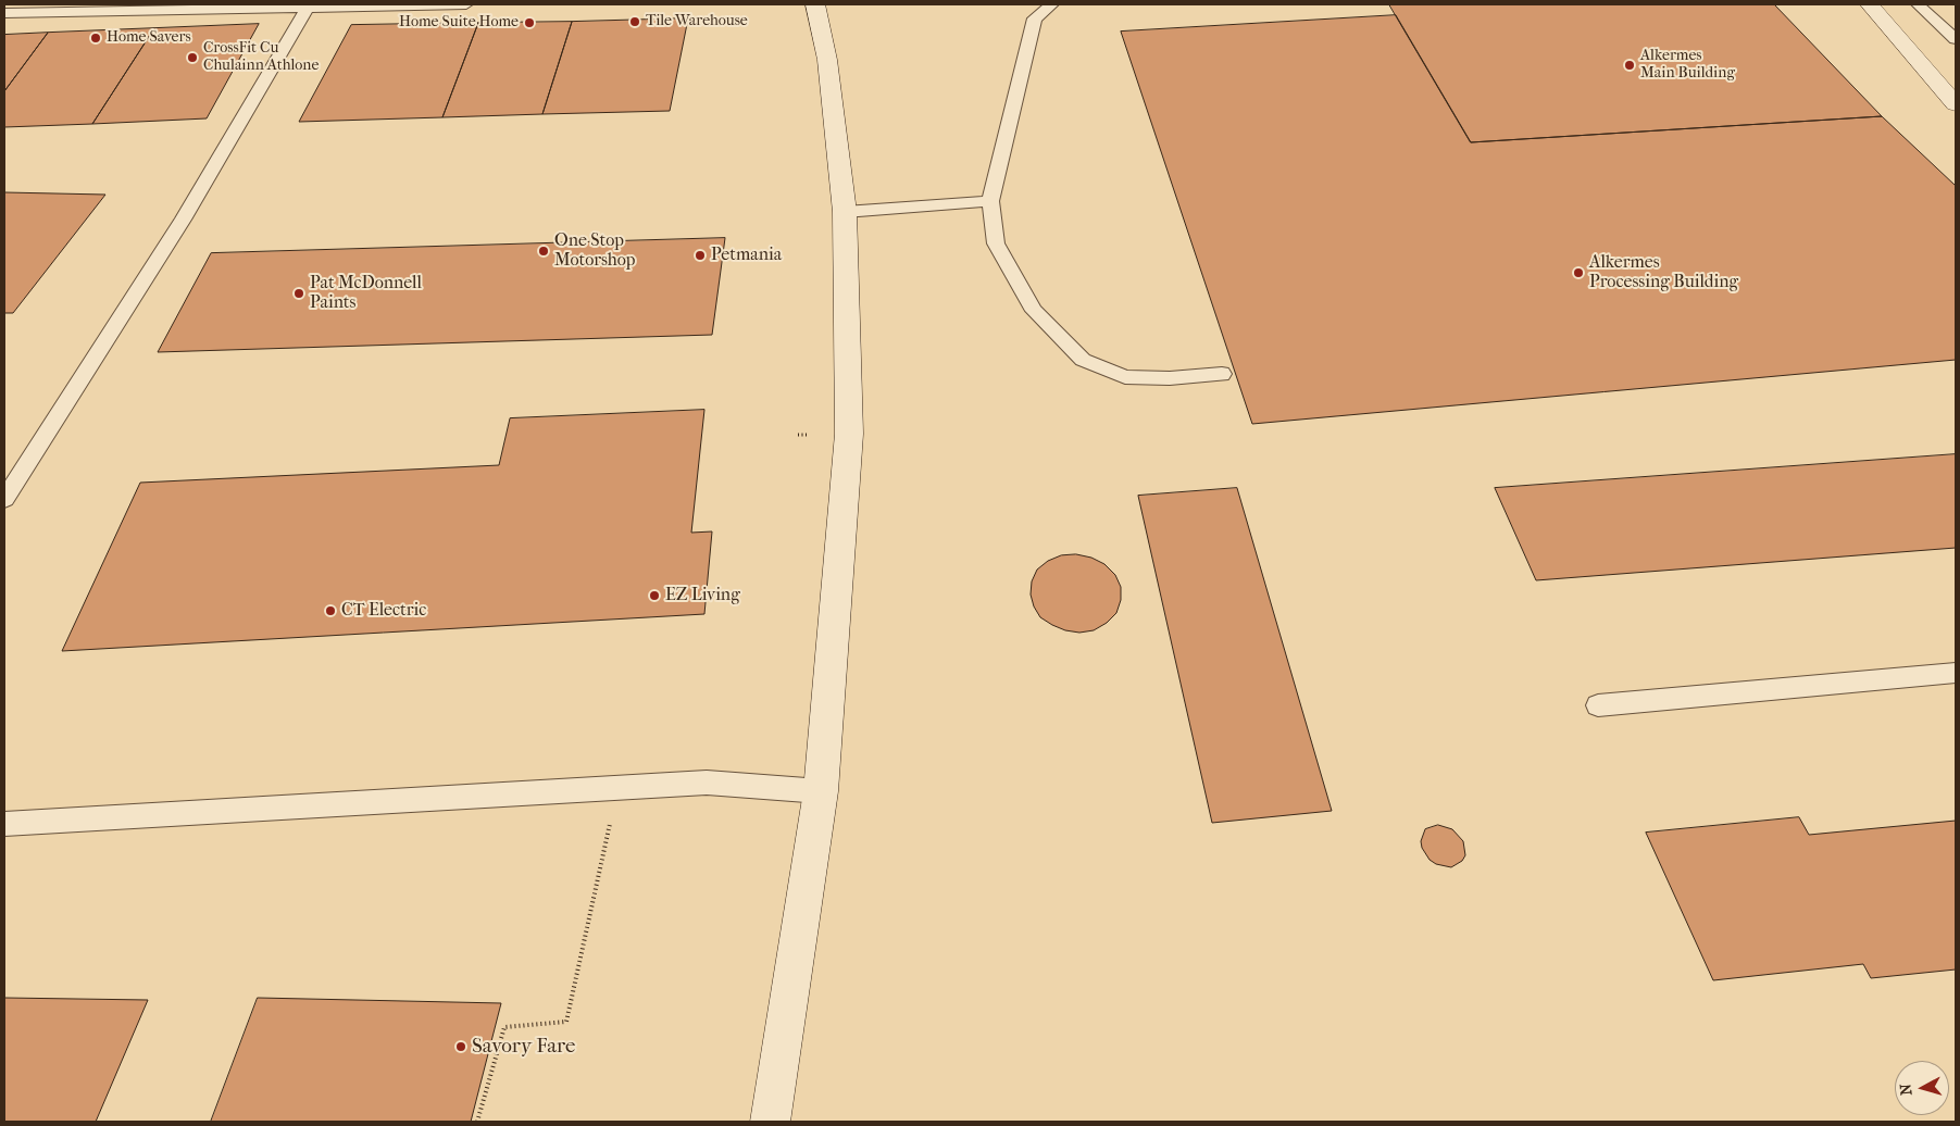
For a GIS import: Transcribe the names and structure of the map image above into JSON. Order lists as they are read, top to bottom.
{
  "places": [
    "Tile Warehouse",
    "Home Suite Home",
    "Home Savers",
    "CrossFit Cu Chulainn Athlone",
    "Alkermes Main Building",
    "One Stop Motorshop",
    "Petmania",
    "Alkermes Processing Building",
    "Pat McDonnell Paints",
    "EZ Living",
    "CT Electric",
    "Savory Fare"
  ],
  "north": "left"
}
